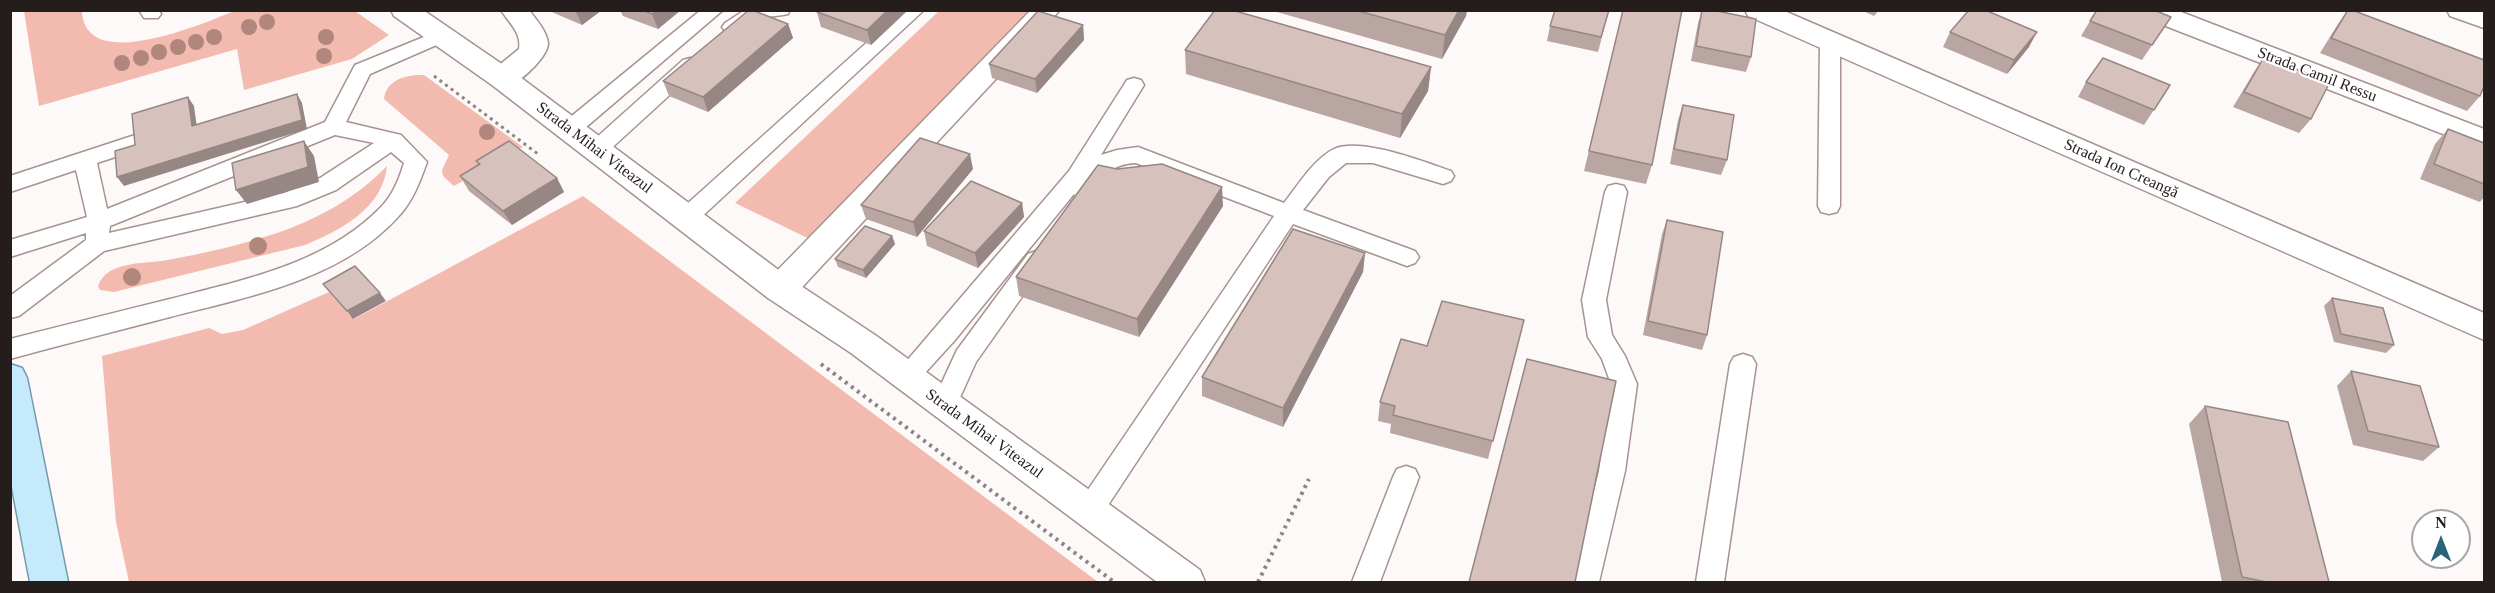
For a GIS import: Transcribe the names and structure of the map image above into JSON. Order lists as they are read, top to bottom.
{
  "streets": {
    "street": ["Strada Camil Ressu", "Strada Mihai Viteazul", "Strada Ion Creangă"]
  },
  "north": "top"
}
